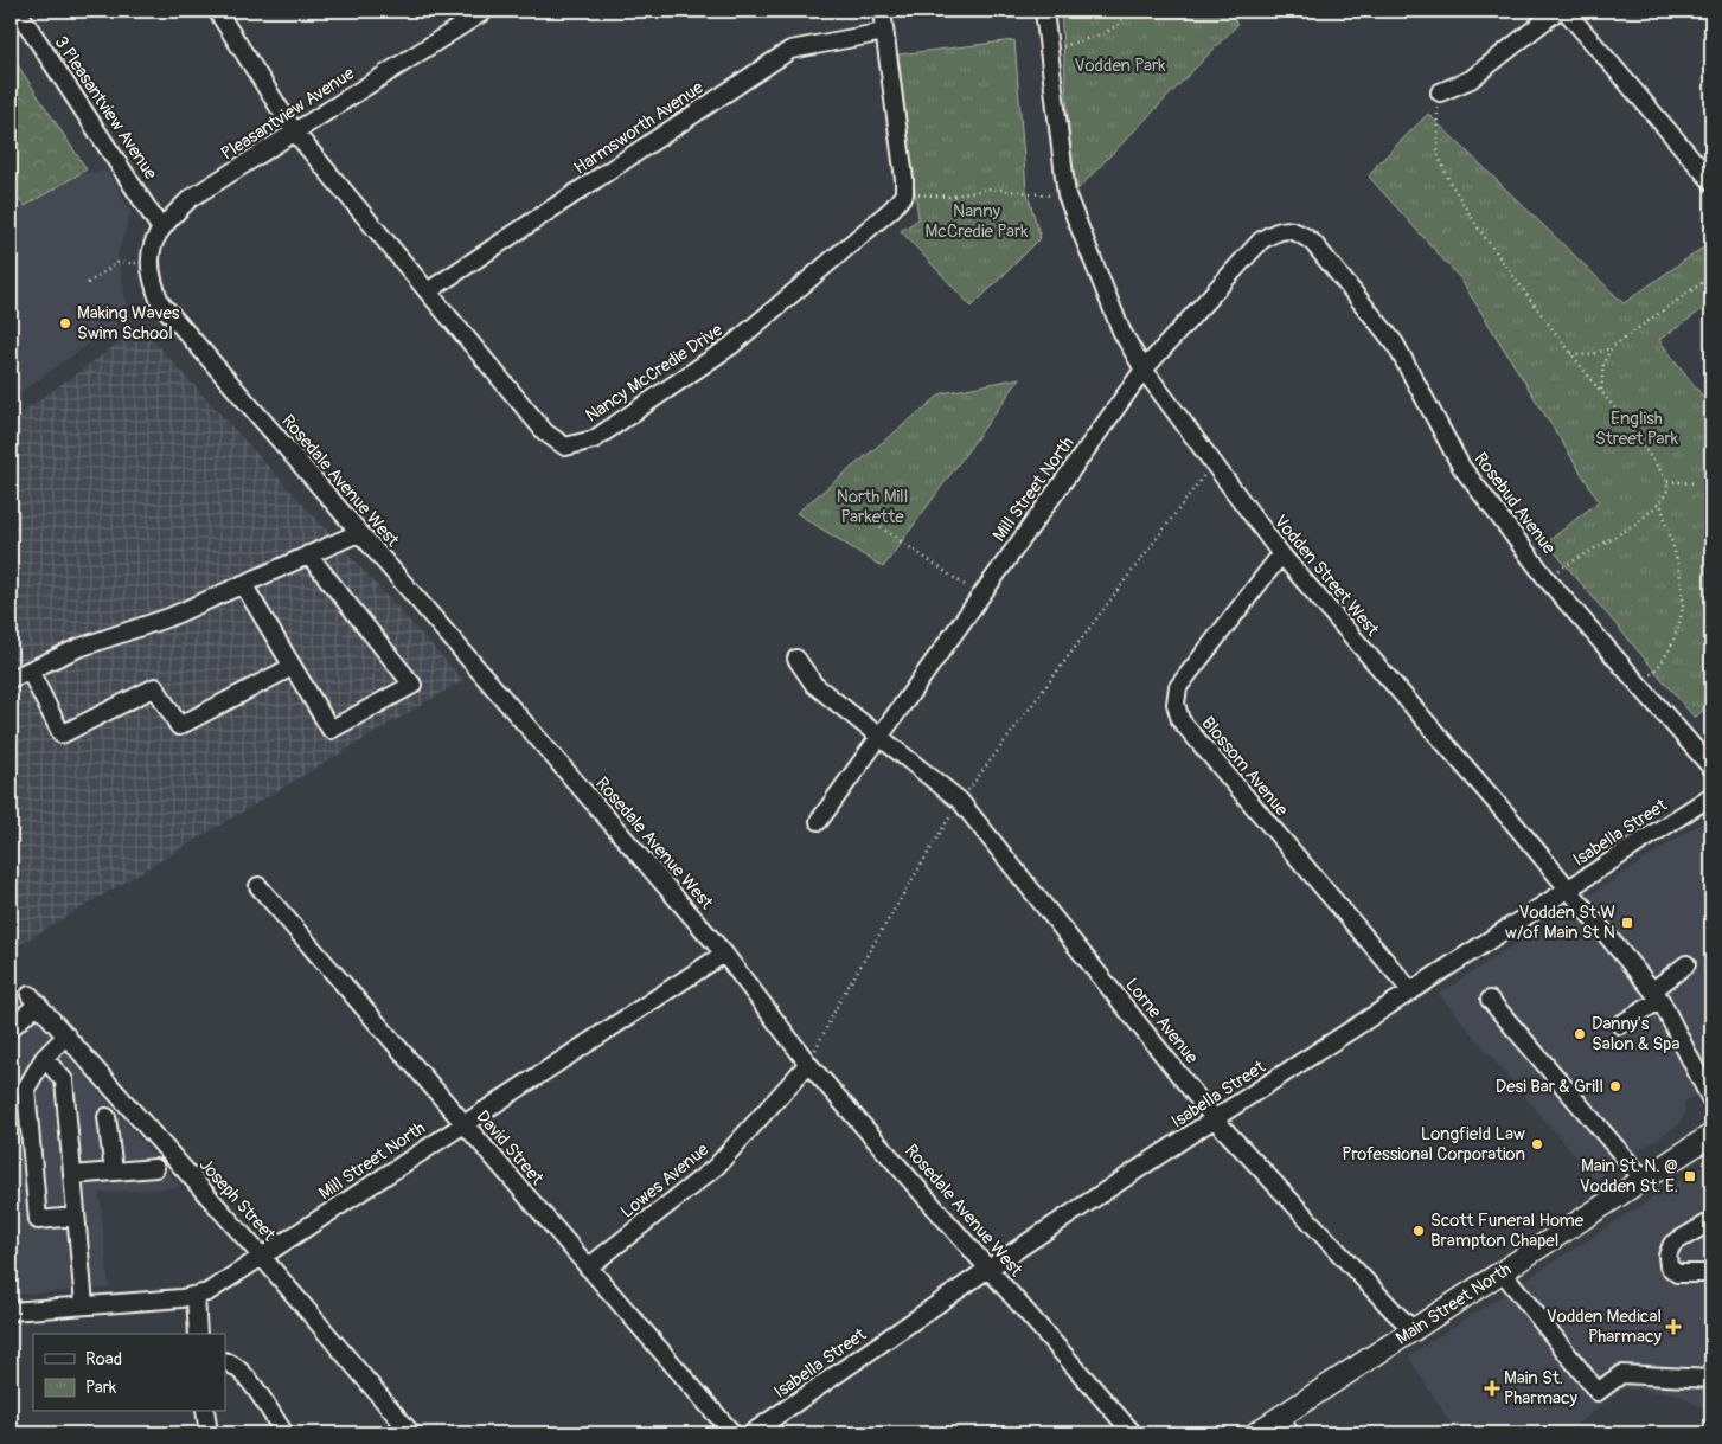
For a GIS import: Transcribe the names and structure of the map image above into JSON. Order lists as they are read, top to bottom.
{
  "streets": {
    "main road": ["Main Street North"],
    "street": [
      "3 Pleasantview Avenue",
      "Pleasantview Avenue",
      "Harmsworth Avenue",
      "Nancy McCredie Drive",
      "Rosedale Avenue West",
      "Mill Street North",
      "Rosebud Avenue",
      "Vodden Street West",
      "Blossom Avenue",
      "Isabella Street",
      "Lorne Avenue",
      "David Street",
      "Lowes Avenue",
      "Joseph Street"
    ]
  },
  "crossings": [
    ["3 Pleasantview Avenue", "Pleasantview Avenue"],
    ["Pleasantview Avenue", "Nancy McCredie Drive"],
    ["Pleasantview Avenue", "Rosedale Avenue West"],
    ["Harmsworth Avenue", "Nancy McCredie Drive"],
    ["Rosedale Avenue West", "Mill Street North"],
    ["Rosedale Avenue West", "Isabella Street"],
    ["Rosedale Avenue West", "Lowes Avenue"],
    ["Mill Street North", "Rosebud Avenue"],
    ["Mill Street North", "Vodden Street West"],
    ["Mill Street North", "Lorne Avenue"],
    ["Mill Street North", "David Street"],
    ["Mill Street North", "Joseph Street"],
    ["Vodden Street West", "Blossom Avenue"],
    ["Vodden Street West", "Isabella Street"],
    ["Blossom Avenue", "Isabella Street"],
    ["Isabella Street", "Lorne Avenue"],
    ["Lorne Avenue", "Main Street North"],
    ["David Street", "Lowes Avenue"]
  ],
  "parks": [
    "Vodden Park",
    "Nanny McCredie Park",
    "English Street Park",
    "North Mill Parkette"
  ],
  "places": {
    "other": [
      "Making Waves Swim School",
      "Danny's Salon & Spa",
      "Desi Bar & Grill",
      "Longfield Law Professional Corporation",
      "Scott Funeral Home Brampton Chapel"
    ],
    "transit": ["Vodden St W w/of Main St N", "Main St. N. @ Vodden St. E."],
    "health": ["Vodden Medical Pharmacy", "Main St. Pharmacy"]
  },
  "legend": ["Road", "Park"]
}
